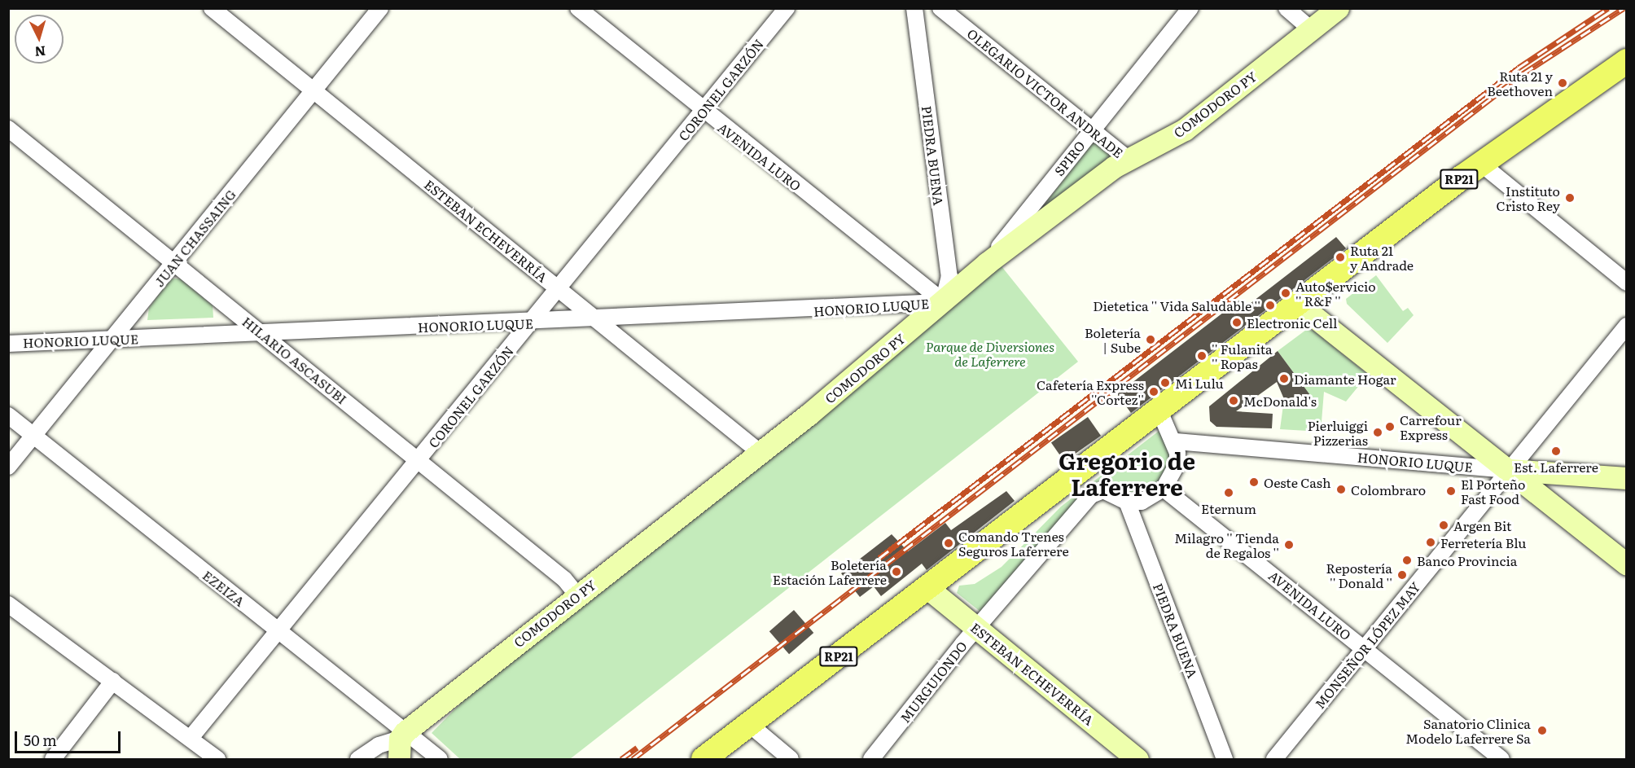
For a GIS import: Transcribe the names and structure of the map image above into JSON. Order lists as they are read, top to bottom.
{
  "streets": {
    "main road": [
      "COMODORO PY",
      "RP21",
      "ESTEBAN ECHEVERRÍA",
      "HONORIO LUQUE"
    ],
    "street": [
      "CORONEL GARZÓN",
      "OLEGARIO VICTOR ANDRADE",
      "PIEDRA BUENA",
      "AVENIDA LURO",
      "SPIRO",
      "JUAN CHASSAING",
      "HILARIO ASCASUBI",
      "EZEIZA",
      "MONSEÑOR LÓPEZ MAY",
      "MURGUIONDO"
    ]
  },
  "crossings": [
    ["CORONEL GARZÓN", "AVENIDA LURO"],
    ["CORONEL GARZÓN", "ESTEBAN ECHEVERRÍA"],
    ["CORONEL GARZÓN", "HONORIO LUQUE"],
    ["CORONEL GARZÓN", "HILARIO ASCASUBI"],
    ["CORONEL GARZÓN", "EZEIZA"],
    ["OLEGARIO VICTOR ANDRADE", "COMODORO PY"],
    ["OLEGARIO VICTOR ANDRADE", "SPIRO"],
    ["COMODORO PY", "PIEDRA BUENA"],
    ["COMODORO PY", "AVENIDA LURO"],
    ["COMODORO PY", "SPIRO"],
    ["COMODORO PY", "ESTEBAN ECHEVERRÍA"],
    ["COMODORO PY", "HONORIO LUQUE"],
    ["COMODORO PY", "HILARIO ASCASUBI"],
    ["COMODORO PY", "EZEIZA"],
    ["PIEDRA BUENA", "AVENIDA LURO"],
    ["PIEDRA BUENA", "HONORIO LUQUE"],
    ["PIEDRA BUENA", "MURGUIONDO"],
    ["AVENIDA LURO", "HONORIO LUQUE"],
    ["AVENIDA LURO", "MONSEÑOR LÓPEZ MAY"],
    ["RP21", "ESTEBAN ECHEVERRÍA"],
    ["ESTEBAN ECHEVERRÍA", "JUAN CHASSAING"],
    ["ESTEBAN ECHEVERRÍA", "HONORIO LUQUE"],
    ["ESTEBAN ECHEVERRÍA", "MURGUIONDO"],
    ["JUAN CHASSAING", "HONORIO LUQUE"],
    ["JUAN CHASSAING", "HILARIO ASCASUBI"],
    ["JUAN CHASSAING", "EZEIZA"],
    ["HONORIO LUQUE", "HILARIO ASCASUBI"],
    ["HONORIO LUQUE", "MONSEÑOR LÓPEZ MAY"]
  ],
  "districts": ["Gregorio de Laferrere"],
  "parks": ["Parque de Diversiones de Laferrere"],
  "places": [
    "Ruta 21 y Beethoven",
    "Instituto Cristo Rey",
    "Ruta 21 y Andrade",
    "Auto$ervicio '' R&F ''",
    "Dietetica '' Vida Saludable ''",
    "Electronic Cell",
    "Boletería | Sube",
    "'' Fulanita '' Ropas",
    "Diamante Hogar",
    "Mi Lulu",
    "Cafetería Express ''Cortez''",
    "McDonald's",
    "Carrefour Express",
    "Pierluiggi Pizzerias",
    "Est. Laferrere",
    "Oeste Cash",
    "Colombraro",
    "El Porteño Fast Food",
    "Eternum",
    "Argen Bit",
    "Ferretería Blu",
    "Comando Trenes Seguros Laferrere",
    "Milagro '' Tienda de Regalos ''",
    "Banco Provincia",
    "Boletería Estación Laferrere",
    "Repostería '' Donald ''",
    "Sanatorio Clinica Modelo Laferrere Sa"
  ],
  "scale_bar": "50 m",
  "north": "bottom"
}
